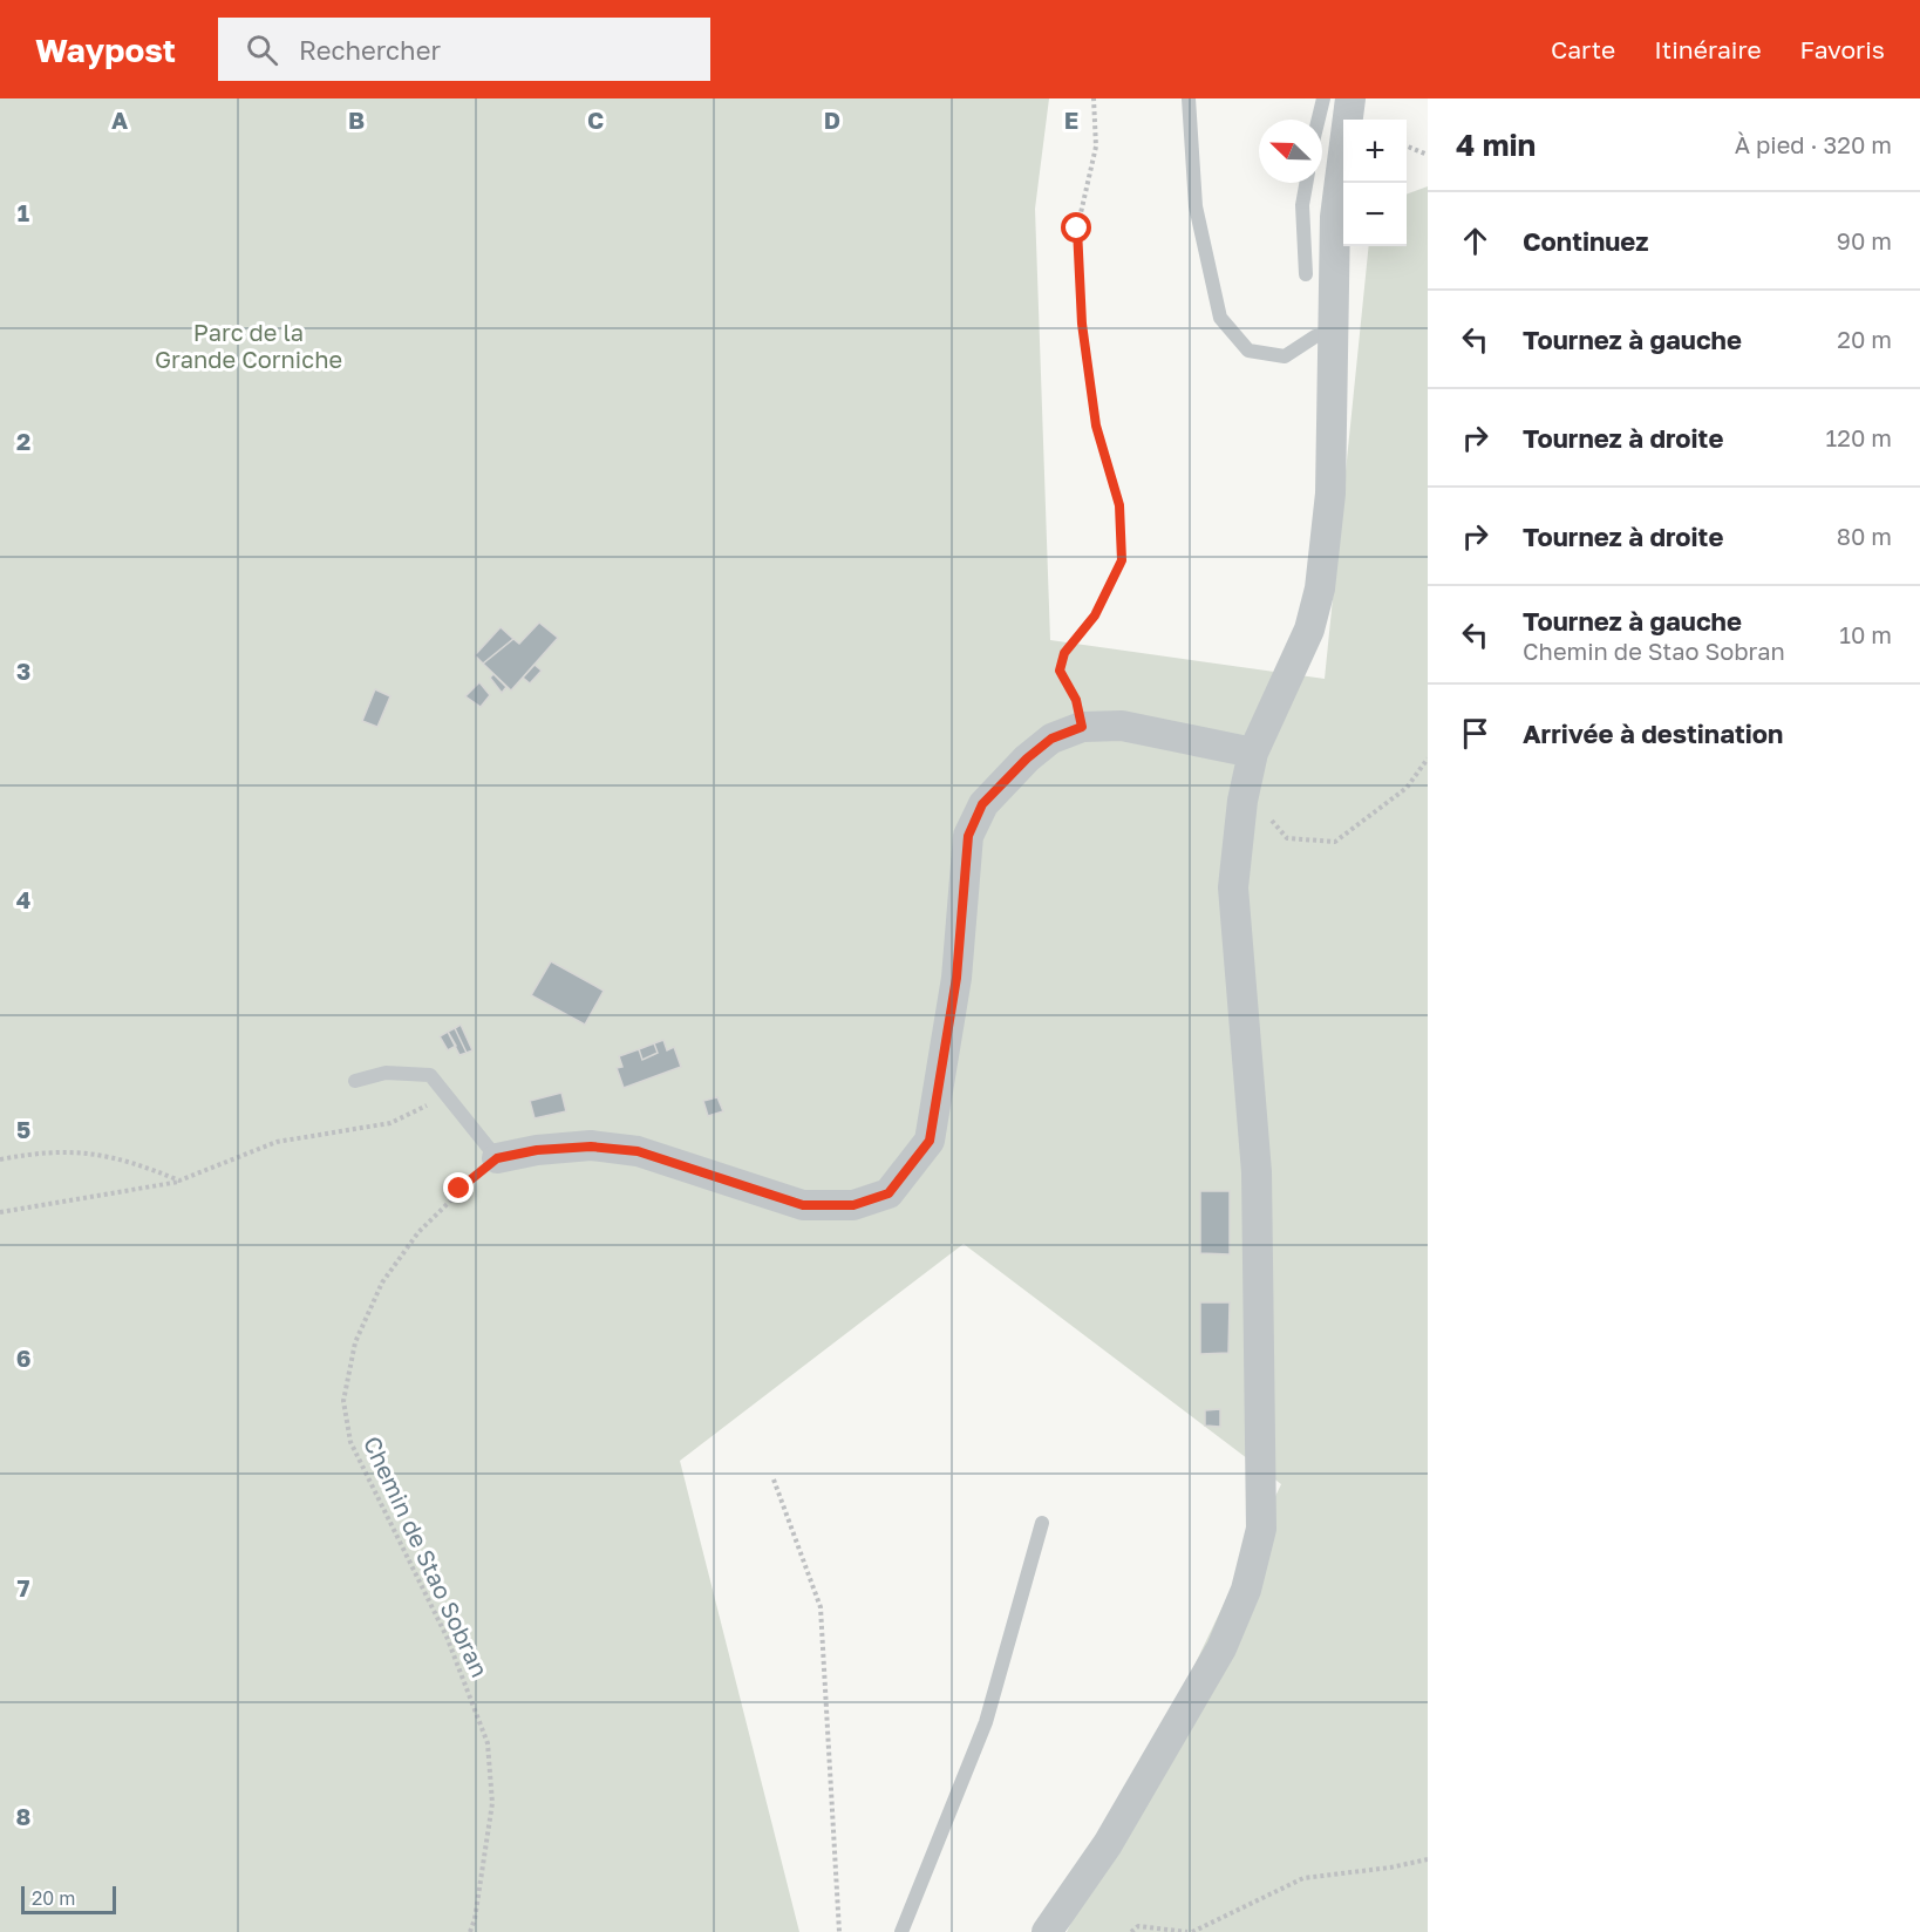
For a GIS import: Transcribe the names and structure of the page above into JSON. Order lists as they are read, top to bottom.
{
  "streets": {
    "path": ["Chemin de Stao Sobran"]
  },
  "parks": ["Parc de la Grande Corniche"],
  "scale_bar": "20 m",
  "north": "top left",
  "page": {
    "header": "Waypost",
    "search": "Rechercher",
    "nav": ["Carte", "Itinéraire", "Favoris"],
    "heading": ["4 min", "À pied · 320 m"],
    "map_buttons": ["+", "−"],
    "list": [
      ["Continuez", "90 m"],
      ["Tournez à gauche", "20 m"],
      ["Tournez à droite", "120 m"],
      ["Tournez à droite", "80 m"],
      ["Tournez à gauche", "Chemin de Stao Sobran", "10 m"],
      "Arrivée à destination"
    ],
    "scale": "20 m"
  },
  "grid": {
    "columns": [
      "A",
      "B",
      "C",
      "D",
      "E"
    ],
    "rows": [
      "1",
      "2",
      "3",
      "4",
      "5",
      "6",
      "7",
      "8"
    ]
  }
}
